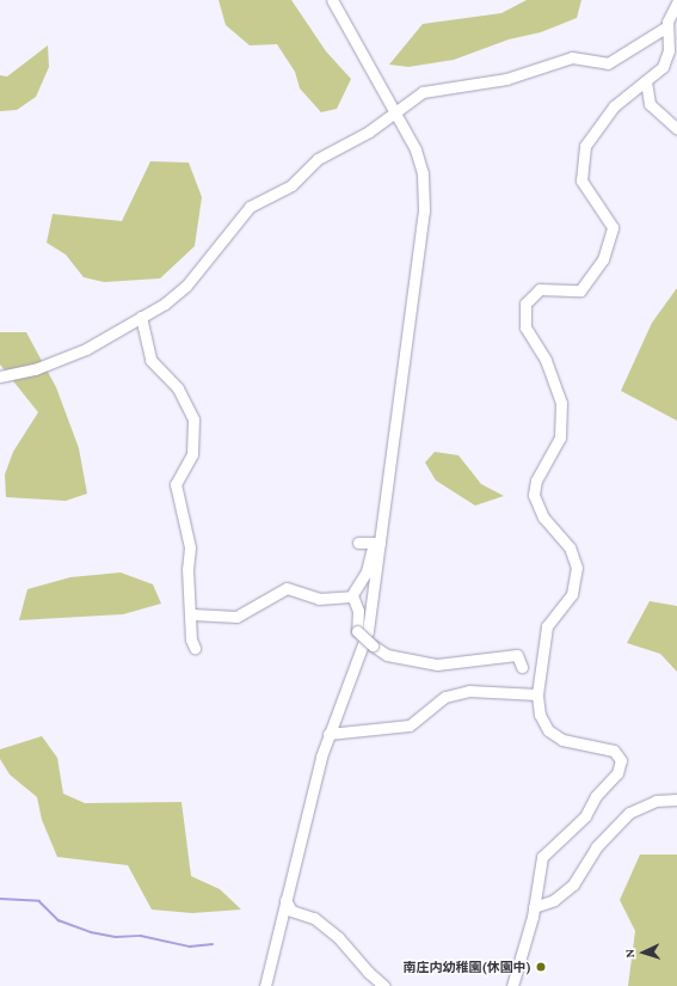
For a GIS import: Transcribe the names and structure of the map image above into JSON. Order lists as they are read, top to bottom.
{
  "places": ["南庄内幼稚園(休園中)"],
  "north": "left"
}
